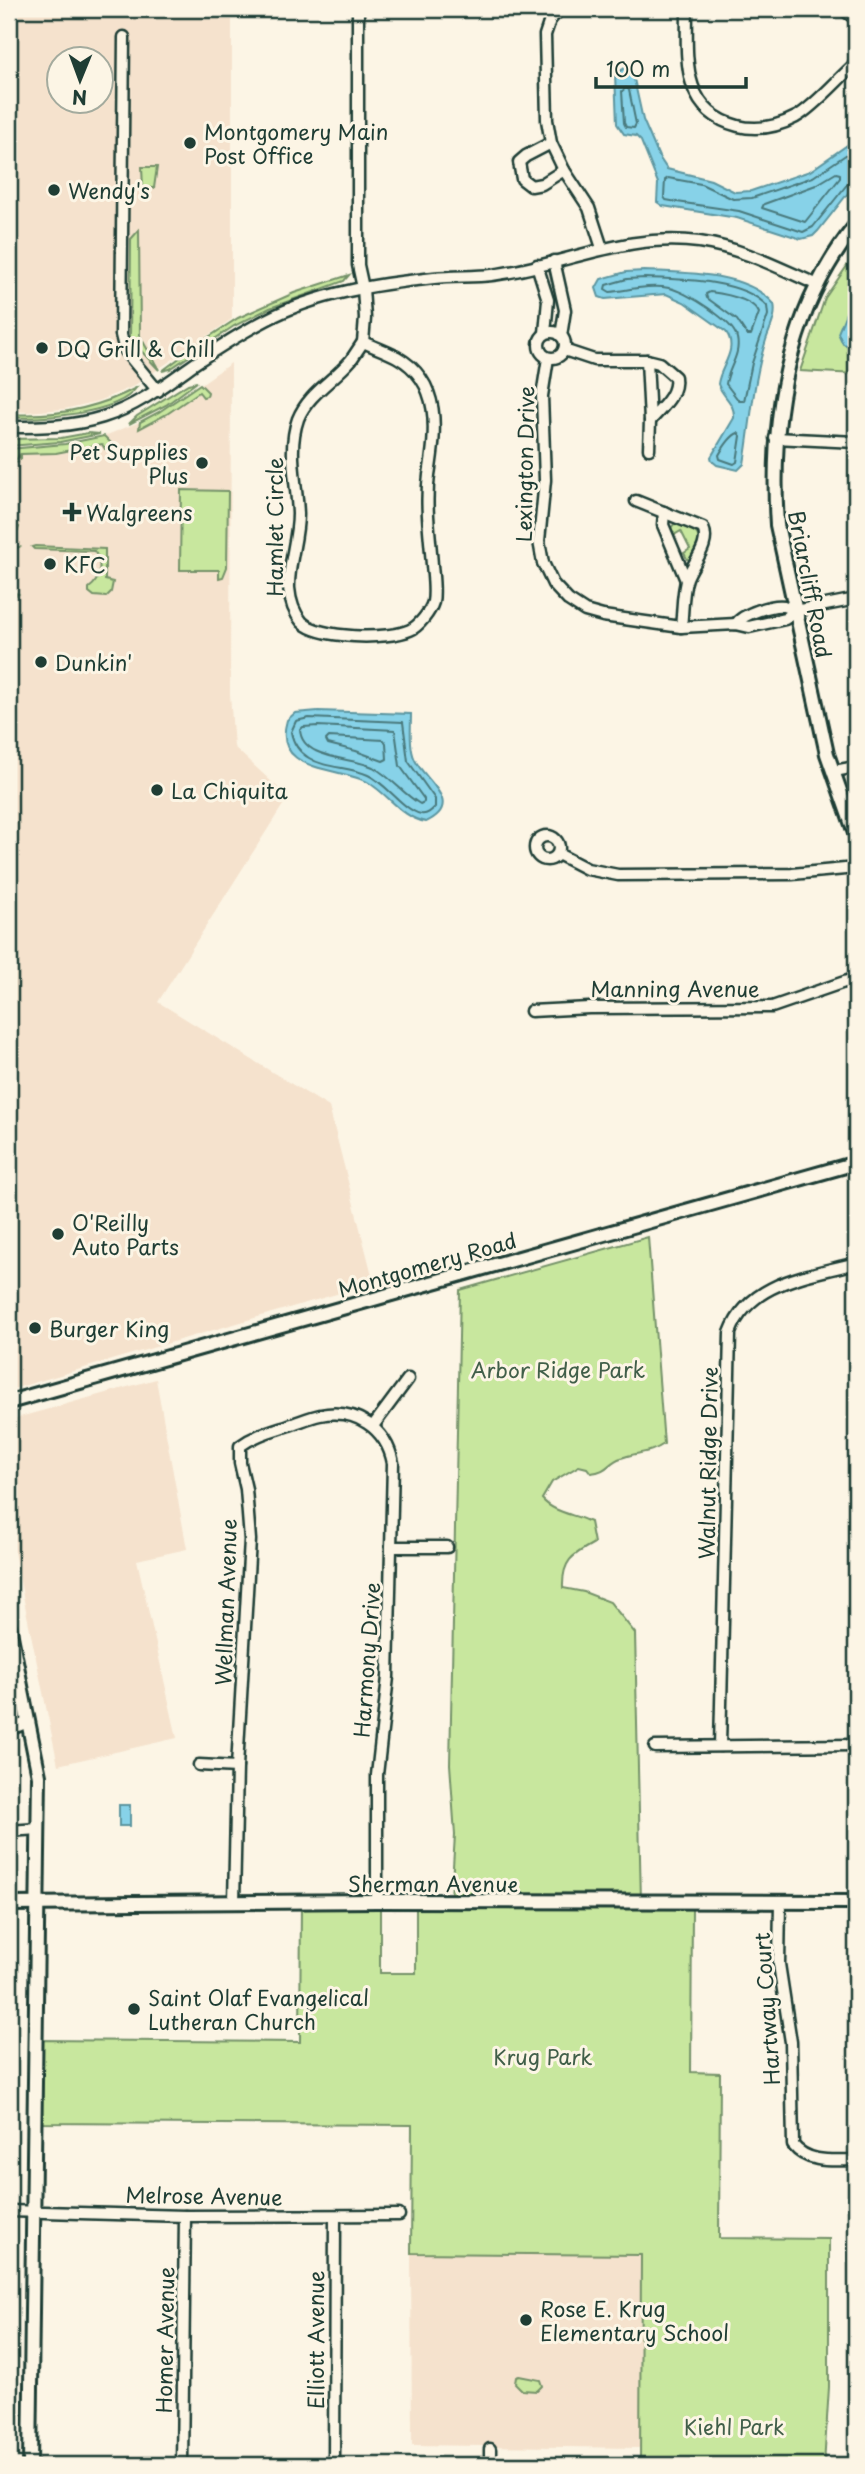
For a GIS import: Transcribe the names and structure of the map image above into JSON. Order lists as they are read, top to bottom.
{
  "streets": {
    "street": [
      "Lexington Drive",
      "Hamlet Circle",
      "Briarcliff Road",
      "Manning Avenue",
      "Montgomery Road",
      "Walnut Ridge Drive",
      "Wellman Avenue",
      "Harmony Drive",
      "Sherman Avenue",
      "Hartway Court",
      "Melrose Avenue",
      "Homer Avenue",
      "Elliott Avenue"
    ]
  },
  "crossings": [
    ["Lexington Drive", "Briarcliff Road"],
    ["Wellman Avenue", "Harmony Drive"],
    ["Wellman Avenue", "Sherman Avenue"],
    ["Harmony Drive", "Sherman Avenue"],
    ["Sherman Avenue", "Hartway Court"],
    ["Melrose Avenue", "Homer Avenue"],
    ["Melrose Avenue", "Elliott Avenue"]
  ],
  "parks": ["Arbor Ridge Park", "Krug Park", "Kiehl Park"],
  "places": {
    "other": [
      "Montgomery Main Post Office",
      "Wendy's",
      "DQ Grill & Chill",
      "Pet Supplies Plus",
      "KFC",
      "Dunkin'",
      "La Chiquita",
      "O'Reilly Auto Parts",
      "Burger King",
      "Saint Olaf Evangelical Lutheran Church",
      "Rose E. Krug Elementary School"
    ],
    "health": ["Walgreens"]
  },
  "scale_bar": "100 m",
  "north": "bottom"
}
